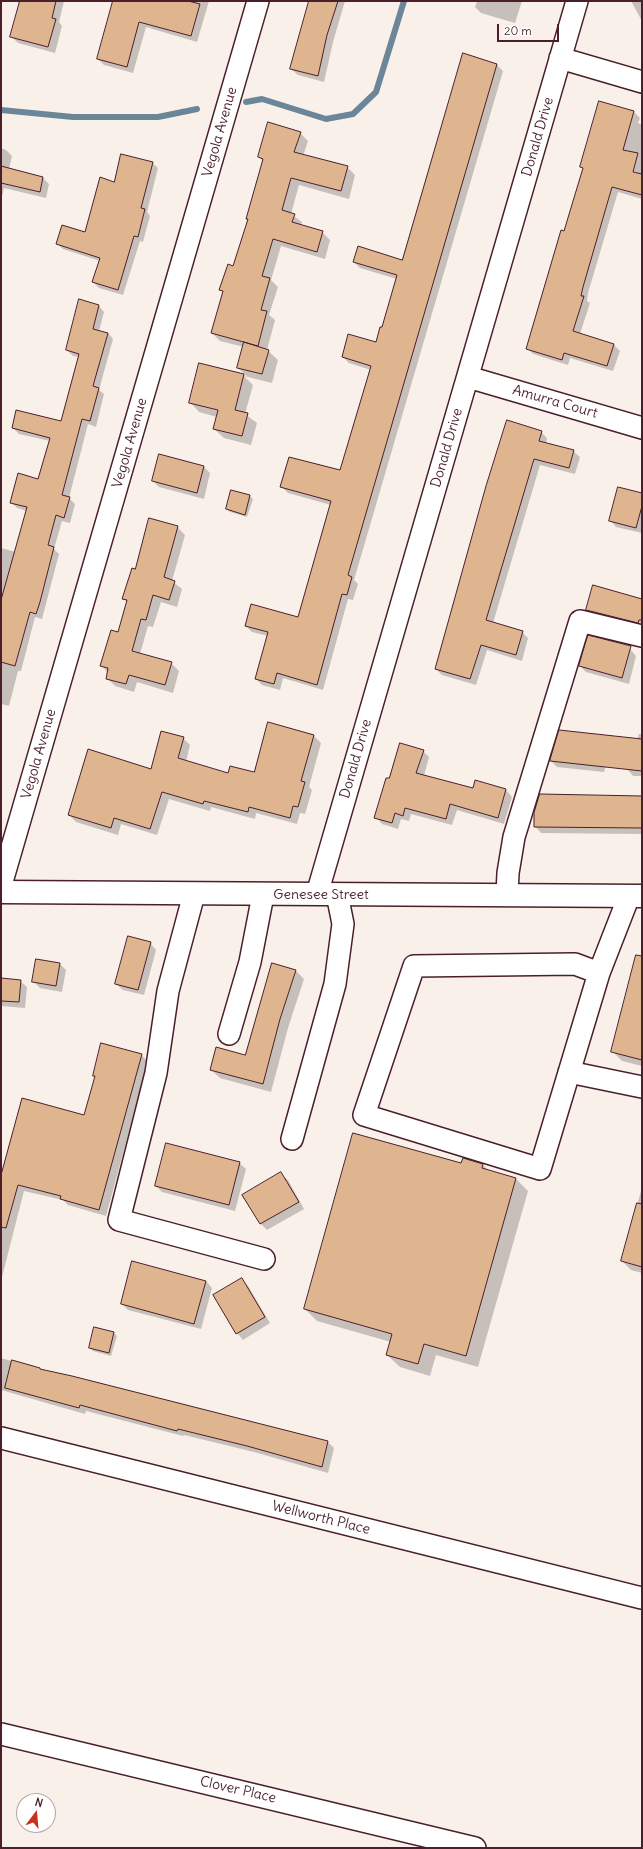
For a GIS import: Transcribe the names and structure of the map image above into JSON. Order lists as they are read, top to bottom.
{
  "streets": {
    "main road": ["Genesee Street"],
    "street": [
      "Vegola Avenue",
      "Donald Drive",
      "Amurra Court",
      "Wellworth Place",
      "Clover Place"
    ]
  },
  "crossings": [
    ["Donald Drive", "Amurra Court"],
    ["Donald Drive", "Genesee Street"]
  ],
  "scale_bar": "20 m",
  "north": "top"
}
